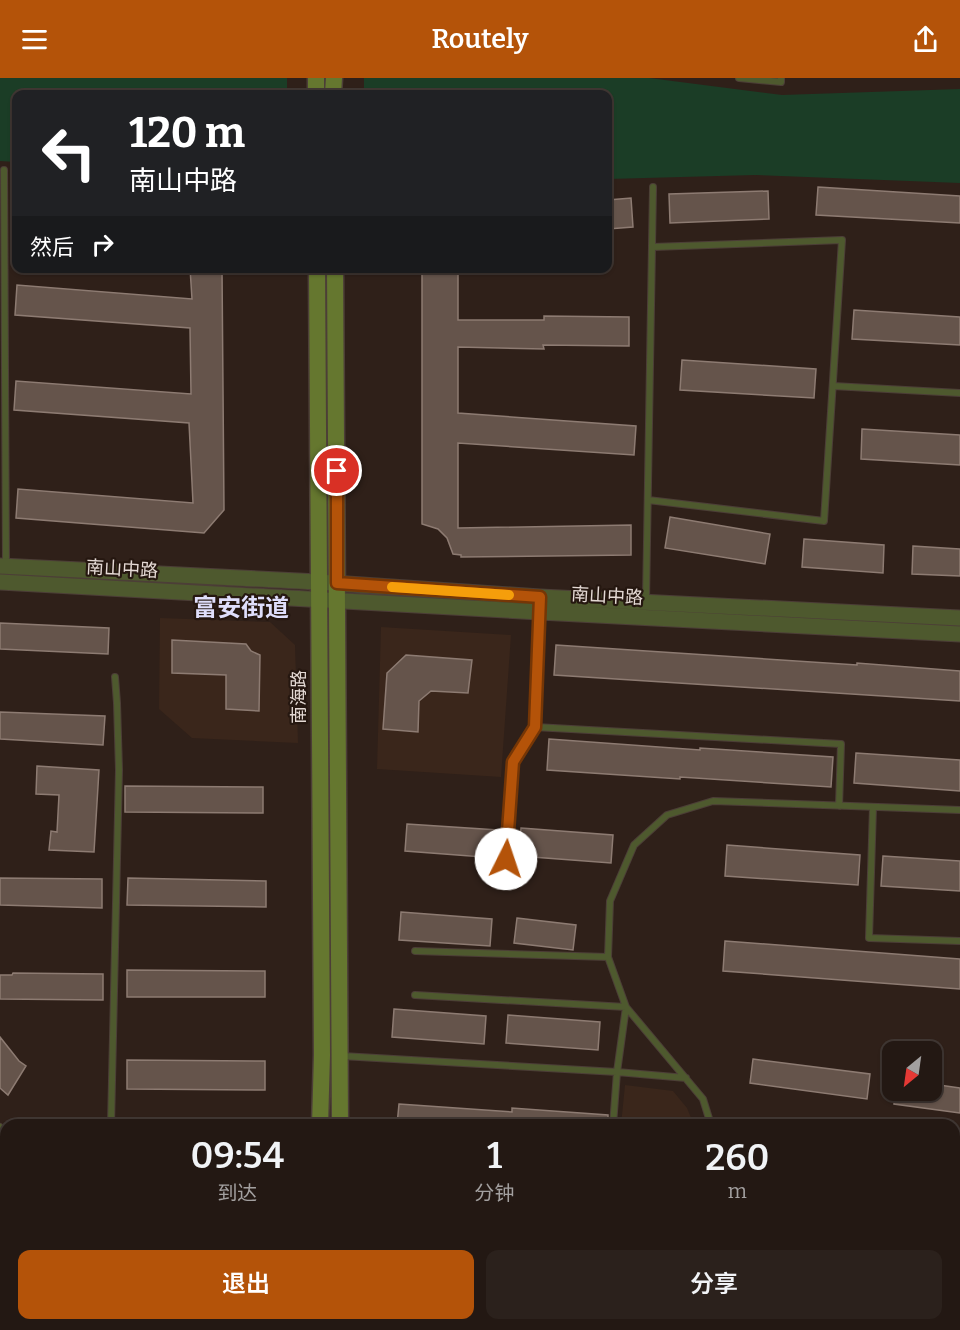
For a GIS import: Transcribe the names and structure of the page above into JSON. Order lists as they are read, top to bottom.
{
  "streets": {
    "main road": ["南海路"],
    "street": ["南山中路"]
  },
  "crossings": [
    ["南山中路", "南海路"]
  ],
  "districts": ["富安街道"],
  "north": "bottom left",
  "page": {
    "header": "Routely",
    "turn": ["120 m", "南山中路"],
    "then": "然后",
    "eta": [
      "09:54",
      "到达",
      "1",
      "分钟",
      "260",
      "m"
    ],
    "buttons": ["退出", "分享"]
  }
}
